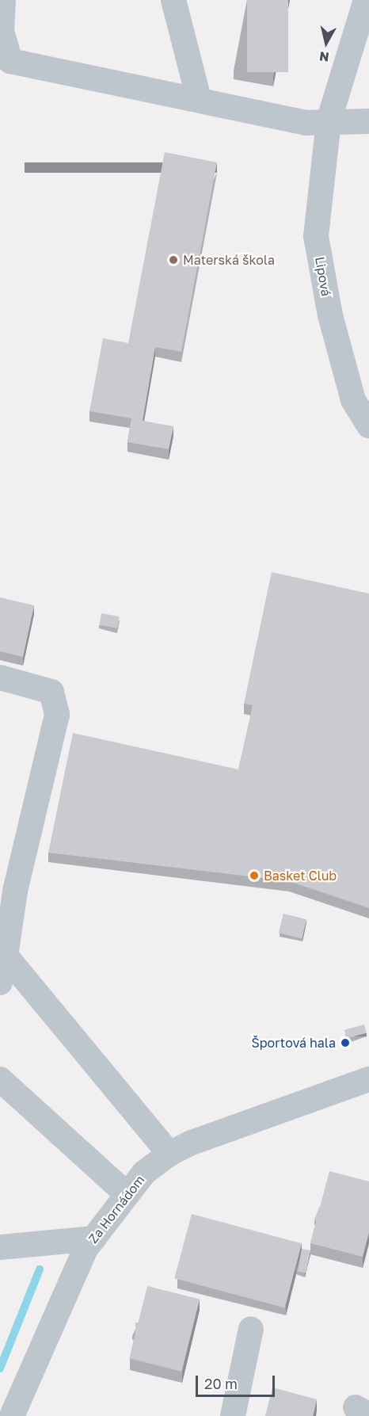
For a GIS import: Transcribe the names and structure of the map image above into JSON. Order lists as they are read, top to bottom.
{
  "streets": {
    "street": ["Lipová", "Za Hornádom"]
  },
  "places": ["Materská škola", "Basket Club", "Športová hala"],
  "scale_bar": "20 m",
  "north": "bottom"
}
